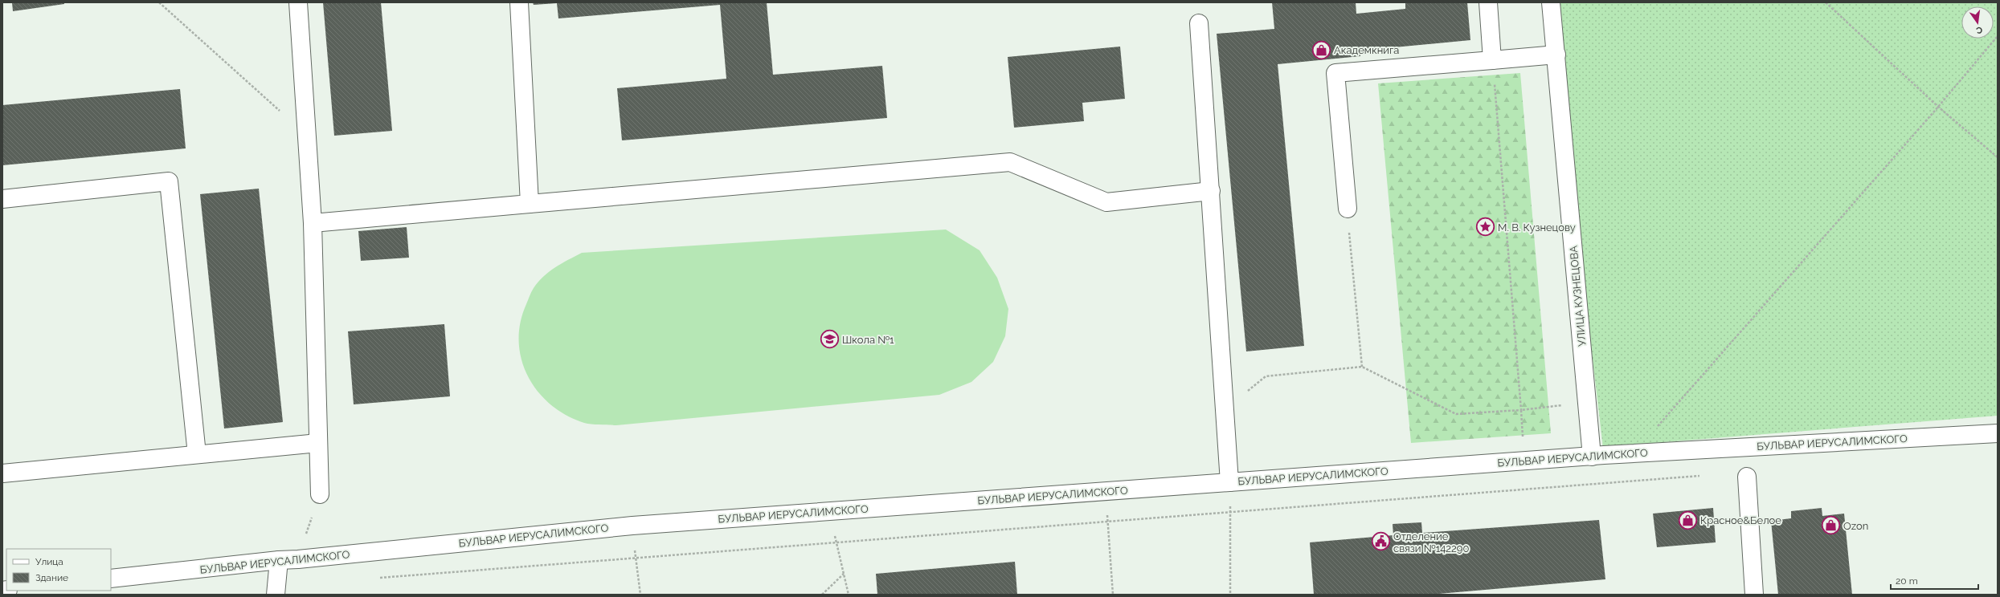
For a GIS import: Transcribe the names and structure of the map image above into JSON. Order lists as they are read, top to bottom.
{
  "streets": {
    "street": ["УЛИЦА КУЗНЕЦОВА", "БУЛЬВАР ИЕРУСАЛИМСКОГО"]
  },
  "crossings": [
    ["УЛИЦА КУЗНЕЦОВА", "БУЛЬВАР ИЕРУСАЛИМСКОГО"]
  ],
  "places": {
    "shop": ["Академкнига", "Красное&Белое", "Ozon"],
    "place": ["М. В. Кузнецову"],
    "school or university": ["Школа №1"],
    "public building": ["Отделение связи №142290"]
  },
  "legend": ["Улица", "Здание"],
  "scale_bar": "20 m",
  "north": "bottom"
}
